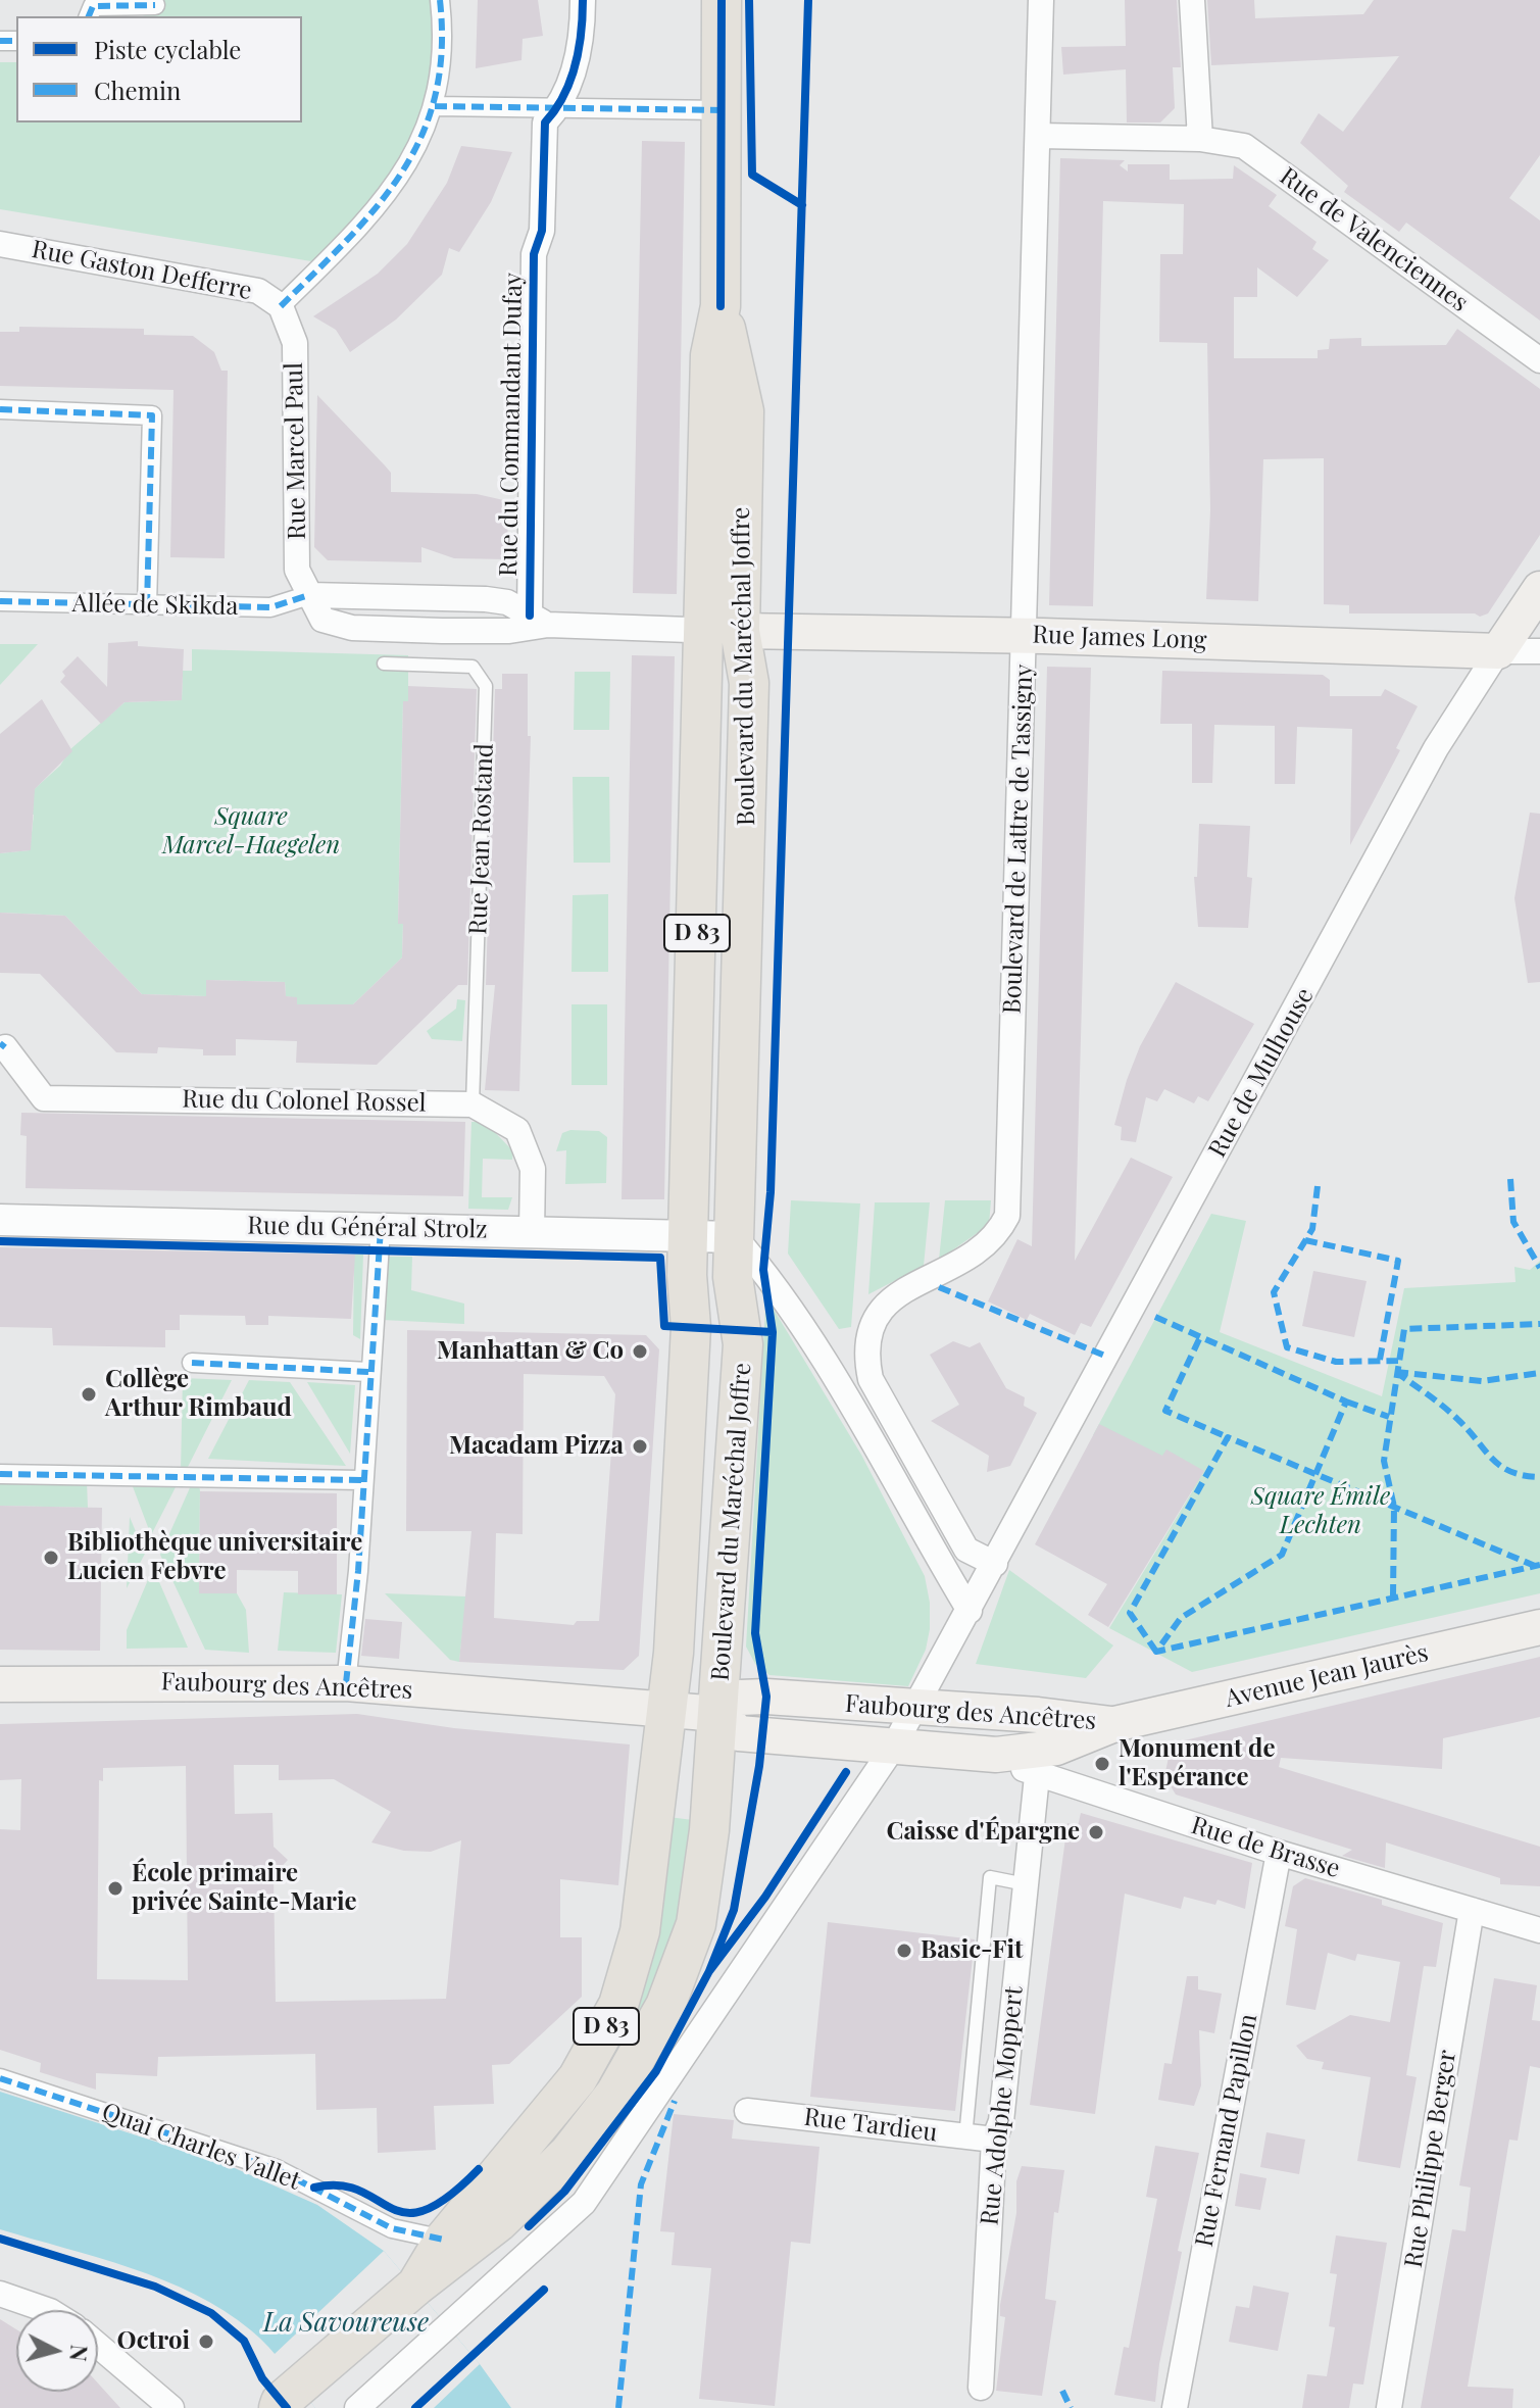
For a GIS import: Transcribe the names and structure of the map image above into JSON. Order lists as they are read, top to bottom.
{
  "streets": {
    "main road": [
      "Rue James Long",
      "Boulevard du Maréchal Joffre",
      "D 83",
      "Rue de Mulhouse",
      "Avenue Jean Jaurès",
      "Faubourg des Ancêtres"
    ],
    "street": [
      "Rue de Valenciennes",
      "Rue Gaston Defferre",
      "Rue du Commandant Dufay",
      "Rue Marcel Paul",
      "Allée de Skikda",
      "Boulevard de Lattre de Tassigny",
      "Rue du Colonel Rossel",
      "Rue du Général Strolz",
      "Rue de Brasse",
      "Rue Adolphe Moppert",
      "Rue Tardieu",
      "Rue Fernand Papillon",
      "Quai Charles Vallet",
      "Rue Philippe Berger"
    ],
    "lane": ["Rue Jean Rostand"]
  },
  "crossings": [
    ["Rue de Valenciennes", "Boulevard de Lattre de Tassigny"],
    ["Rue Gaston Defferre", "Rue Marcel Paul"],
    ["Rue du Commandant Dufay", "Rue Marcel Paul"],
    ["Rue Marcel Paul", "Allée de Skikda"],
    ["Rue Marcel Paul", "Rue James Long"],
    ["Rue Marcel Paul", "Boulevard du Maréchal Joffre"],
    ["Rue James Long", "Boulevard du Maréchal Joffre"],
    ["Rue James Long", "Boulevard de Lattre de Tassigny"],
    ["Rue James Long", "Rue de Mulhouse"],
    ["Boulevard du Maréchal Joffre", "D 83"],
    ["Boulevard du Maréchal Joffre", "Rue du Général Strolz"],
    ["Boulevard du Maréchal Joffre", "Faubourg des Ancêtres"],
    ["Rue Jean Rostand", "Rue du Colonel Rossel"],
    ["Boulevard de Lattre de Tassigny", "Rue de Mulhouse"],
    ["D 83", "Faubourg des Ancêtres"],
    ["D 83", "Quai Charles Vallet"],
    ["Rue de Mulhouse", "Faubourg des Ancêtres"],
    ["Rue du Colonel Rossel", "Rue du Général Strolz"],
    ["Avenue Jean Jaurès", "Faubourg des Ancêtres"],
    ["Faubourg des Ancêtres", "Rue de Brasse"],
    ["Rue de Brasse", "Rue Adolphe Moppert"],
    ["Rue de Brasse", "Rue Fernand Papillon"],
    ["Rue de Brasse", "Rue Philippe Berger"],
    ["Rue Adolphe Moppert", "Rue Tardieu"]
  ],
  "water": ["La Savoureuse"],
  "parks": ["Square Marcel-Haegelen", "Square Émile Lechten"],
  "places": [
    "Manhattan & Co",
    "Collège Arthur Rimbaud",
    "Macadam Pizza",
    "Bibliothèque universitaire Lucien Febvre",
    "Monument de l'Espérance",
    "Caisse d'Épargne",
    "École primaire privée Sainte-Marie",
    "Basic-Fit",
    "Octroi"
  ],
  "legend": ["Piste cyclable", "Chemin"],
  "north": "right"
}
